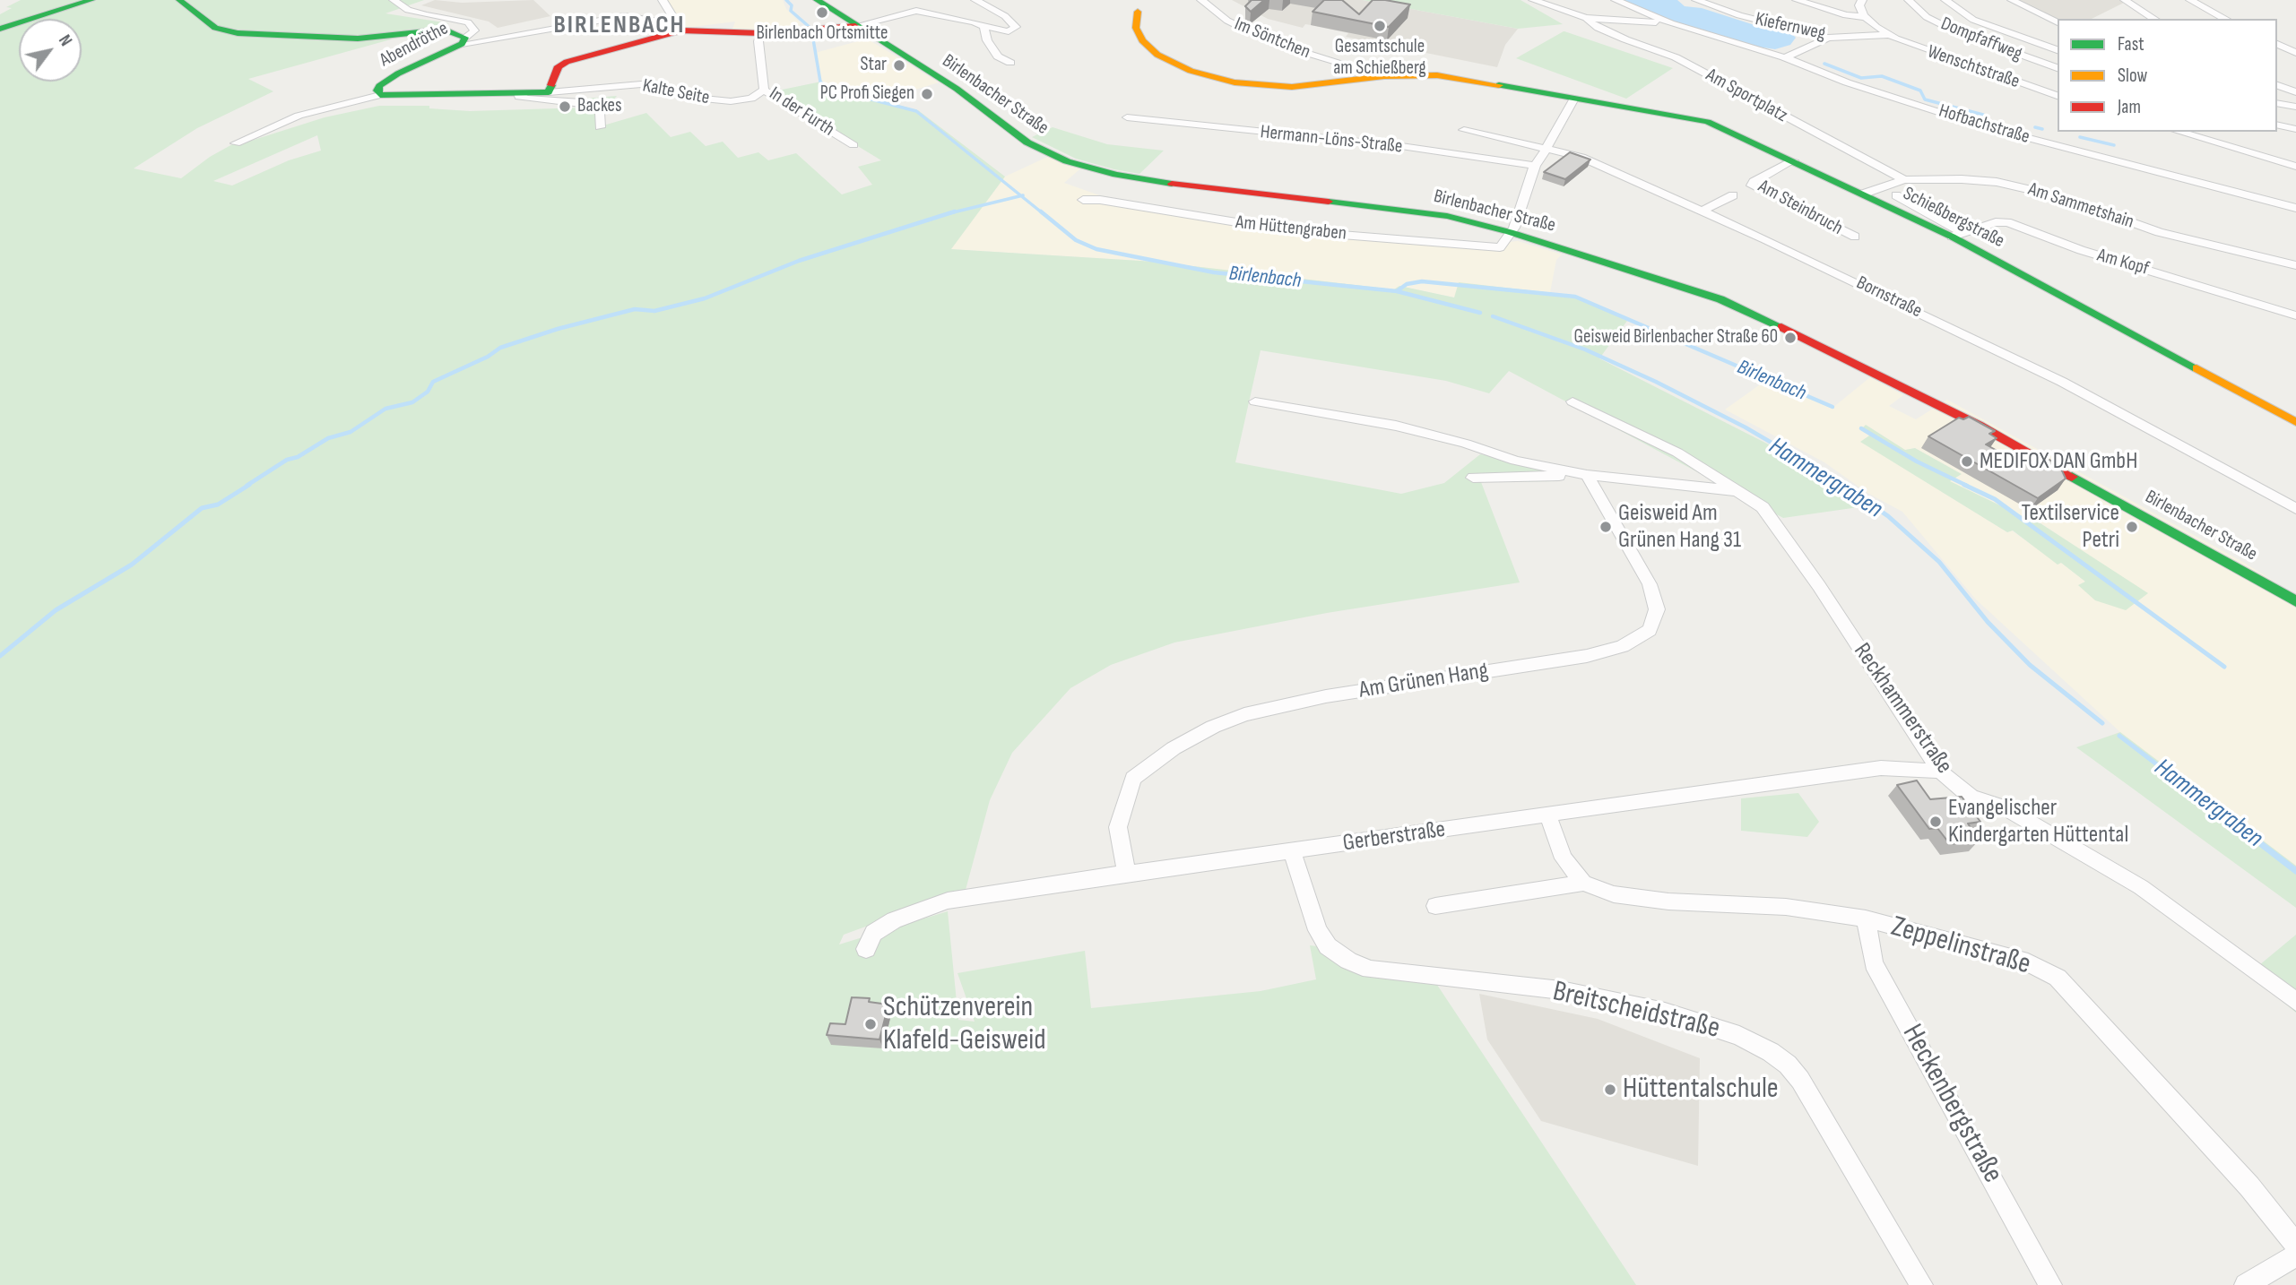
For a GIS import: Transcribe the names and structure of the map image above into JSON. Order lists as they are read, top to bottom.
{
  "streets": {
    "street": [
      "Kiefernweg",
      "Im Söntchen",
      "Dompfaffweg",
      "Abendröthe",
      "Wenschtstraße",
      "Kalte Seite",
      "Birlenbacher Straße",
      "Am Sportplatz",
      "In der Furth",
      "Hofbachstraße",
      "Hermann-Löns-Straße",
      "Am Sammetshain",
      "Am Steinbruch",
      "Schießbergstraße",
      "Am Hüttengraben",
      "Am Kopf",
      "Bornstraße",
      "Am Grünen Hang",
      "Reckhammerstraße",
      "Gerberstraße",
      "Zeppelinstraße",
      "Breitscheidstraße",
      "Heckenbergstraße"
    ]
  },
  "crossings": [
    ["Kiefernweg", "Wenschtstraße"],
    ["Im Söntchen", "Schießbergstraße"],
    ["Abendröthe", "Kalte Seite"],
    ["Kalte Seite", "In der Furth"],
    ["Birlenbacher Straße", "Am Hüttengraben"],
    ["Am Sportplatz", "Hofbachstraße"],
    ["Am Sportplatz", "Am Sammetshain"],
    ["Am Sammetshain", "Schießbergstraße"],
    ["Am Steinbruch", "Schießbergstraße"],
    ["Am Steinbruch", "Bornstraße"],
    ["Schießbergstraße", "Am Kopf"],
    ["Am Grünen Hang", "Gerberstraße"],
    ["Reckhammerstraße", "Gerberstraße"],
    ["Gerberstraße", "Zeppelinstraße"],
    ["Gerberstraße", "Breitscheidstraße"],
    ["Zeppelinstraße", "Heckenbergstraße"]
  ],
  "districts": ["BIRLENBACH"],
  "water": ["Birlenbach", "Hammergraben"],
  "places": [
    "Birlenbach Ortsmitte",
    "Gesamtschule am Schießberg",
    "Star",
    "PC Profi Siegen",
    "Backes",
    "Geisweid Birlenbacher Straße 60",
    "MEDIFOX DAN GmbH",
    "Geisweid Am Grünen Hang 31",
    "Textilservice Petri",
    "Evangelischer Kindergarten Hüttental",
    "Schützenverein Klafeld-Geisweid",
    "Hüttentalschule"
  ],
  "legend": ["Fast", "Slow", "Jam"],
  "north": "top right"
}
